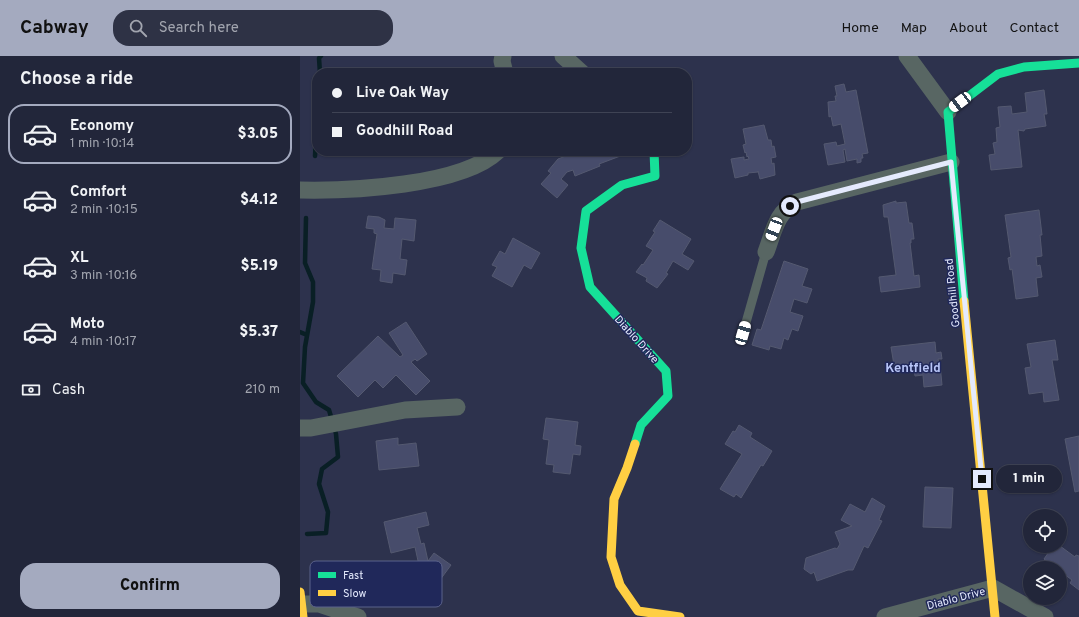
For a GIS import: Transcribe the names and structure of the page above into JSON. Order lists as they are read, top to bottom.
{
  "streets": {
    "street": ["Goodhill Road", "Diablo Drive"]
  },
  "crossings": [
    ["Goodhill Road", "Diablo Drive"]
  ],
  "districts": ["Kentfield"],
  "legend": ["Fast", "Slow"],
  "page": {
    "header": "Cabway",
    "search": "Search here",
    "nav": [
      "Home",
      "Map",
      "About",
      "Contact"
    ],
    "heading": "Choose a ride",
    "banner": ["Live Oak Way", "Goodhill Road"],
    "list": [
      {
        "name": "Economy",
        "note": "1 min · 10:14",
        "value": "$3.05"
      },
      {
        "name": "Comfort",
        "note": "2 min · 10:15",
        "value": "$4.12"
      },
      {
        "name": "XL",
        "note": "3 min · 10:16",
        "value": "$5.19"
      },
      {
        "name": "Moto",
        "note": "4 min · 10:17",
        "value": "$5.37"
      }
    ],
    "pay": ["Cash", "210 m"],
    "bubble": "1 min",
    "buttons": "Confirm"
  }
}
